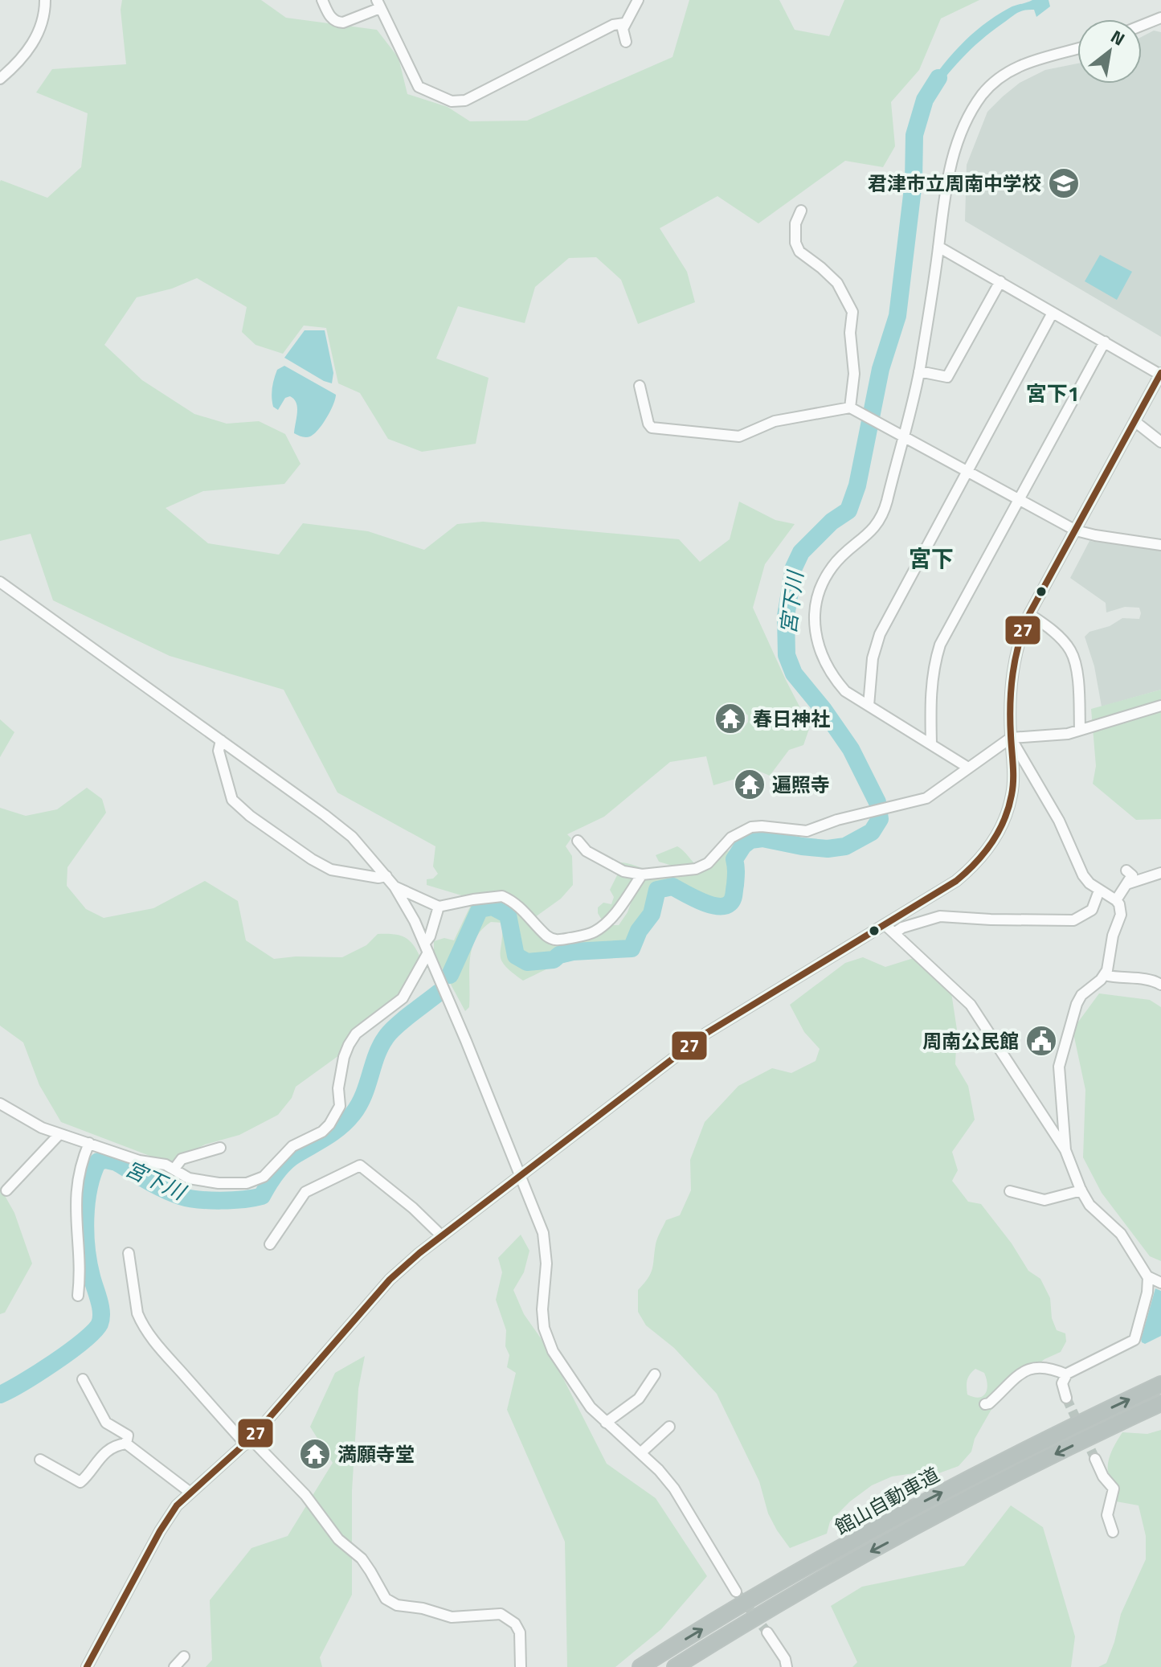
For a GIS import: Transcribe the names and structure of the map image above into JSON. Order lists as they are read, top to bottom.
{
  "streets": {
    "highway": ["館山自動車道"]
  },
  "districts": ["宮下1", "宮下"],
  "water": ["宮下川"],
  "places": {
    "school or university": ["君津市立周南中学校"],
    "temple": ["春日神社", "遍照寺", "満願寺堂"],
    "public building": ["周南公民館"]
  },
  "lines": ["transit line 27"],
  "north": "top right"
}
